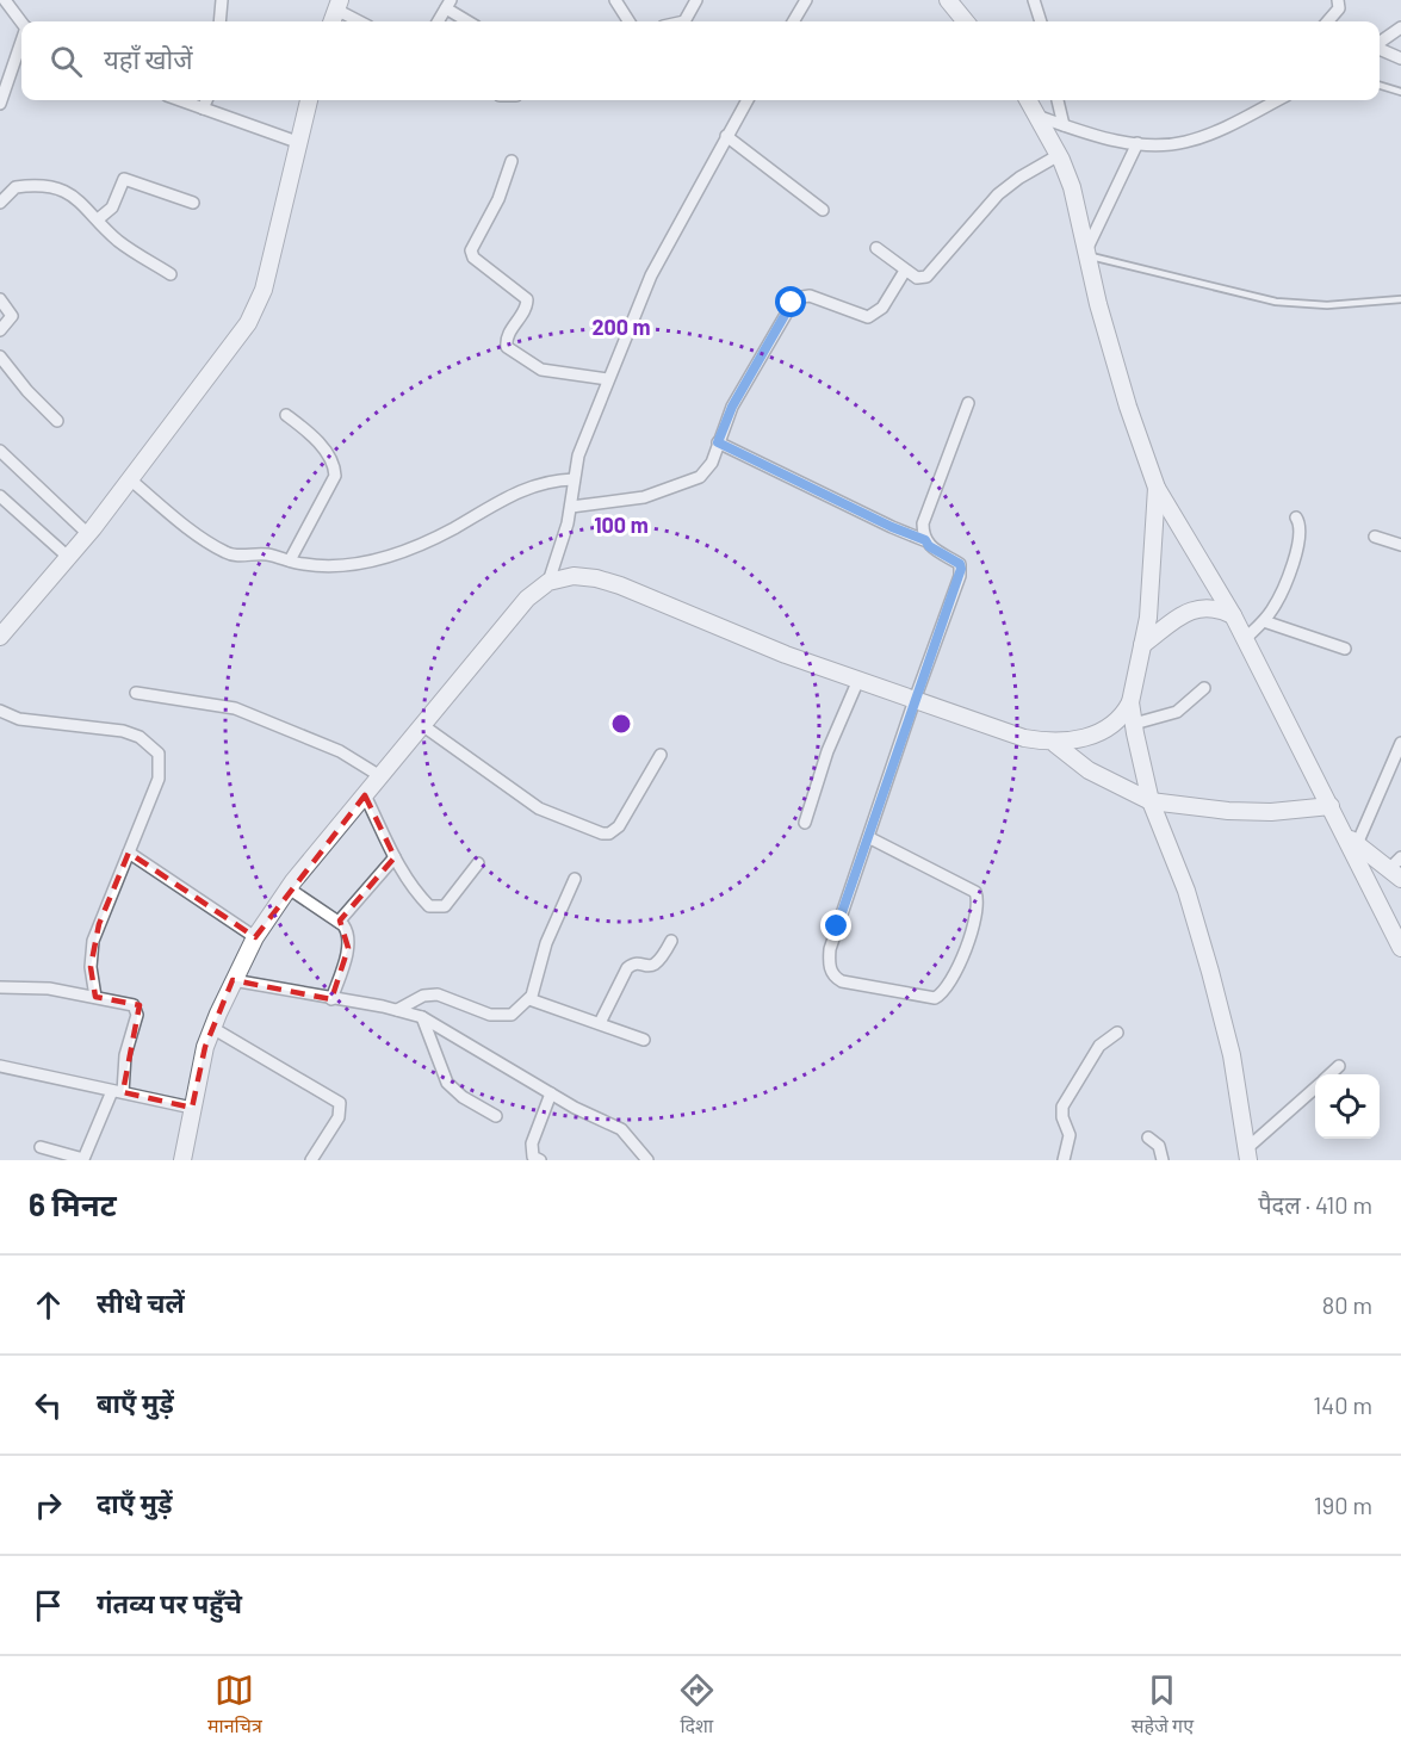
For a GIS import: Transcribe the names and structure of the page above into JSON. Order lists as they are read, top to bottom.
{
  "page": {
    "search": "यहाँ खोजें",
    "heading": ["6 मिनट", "पैदल · 410 m"],
    "list": [
      ["सीधे चलें", "80 m"],
      ["बाएँ मुड़ें", "140 m"],
      ["दाएँ मुड़ें", "190 m"],
      "गंतव्य पर पहुँचे"
    ],
    "nav": ["मानचित्र", "दिशा", "सहेजे गए"]
  },
  "rings": ["200 m", "100 m"]
}
